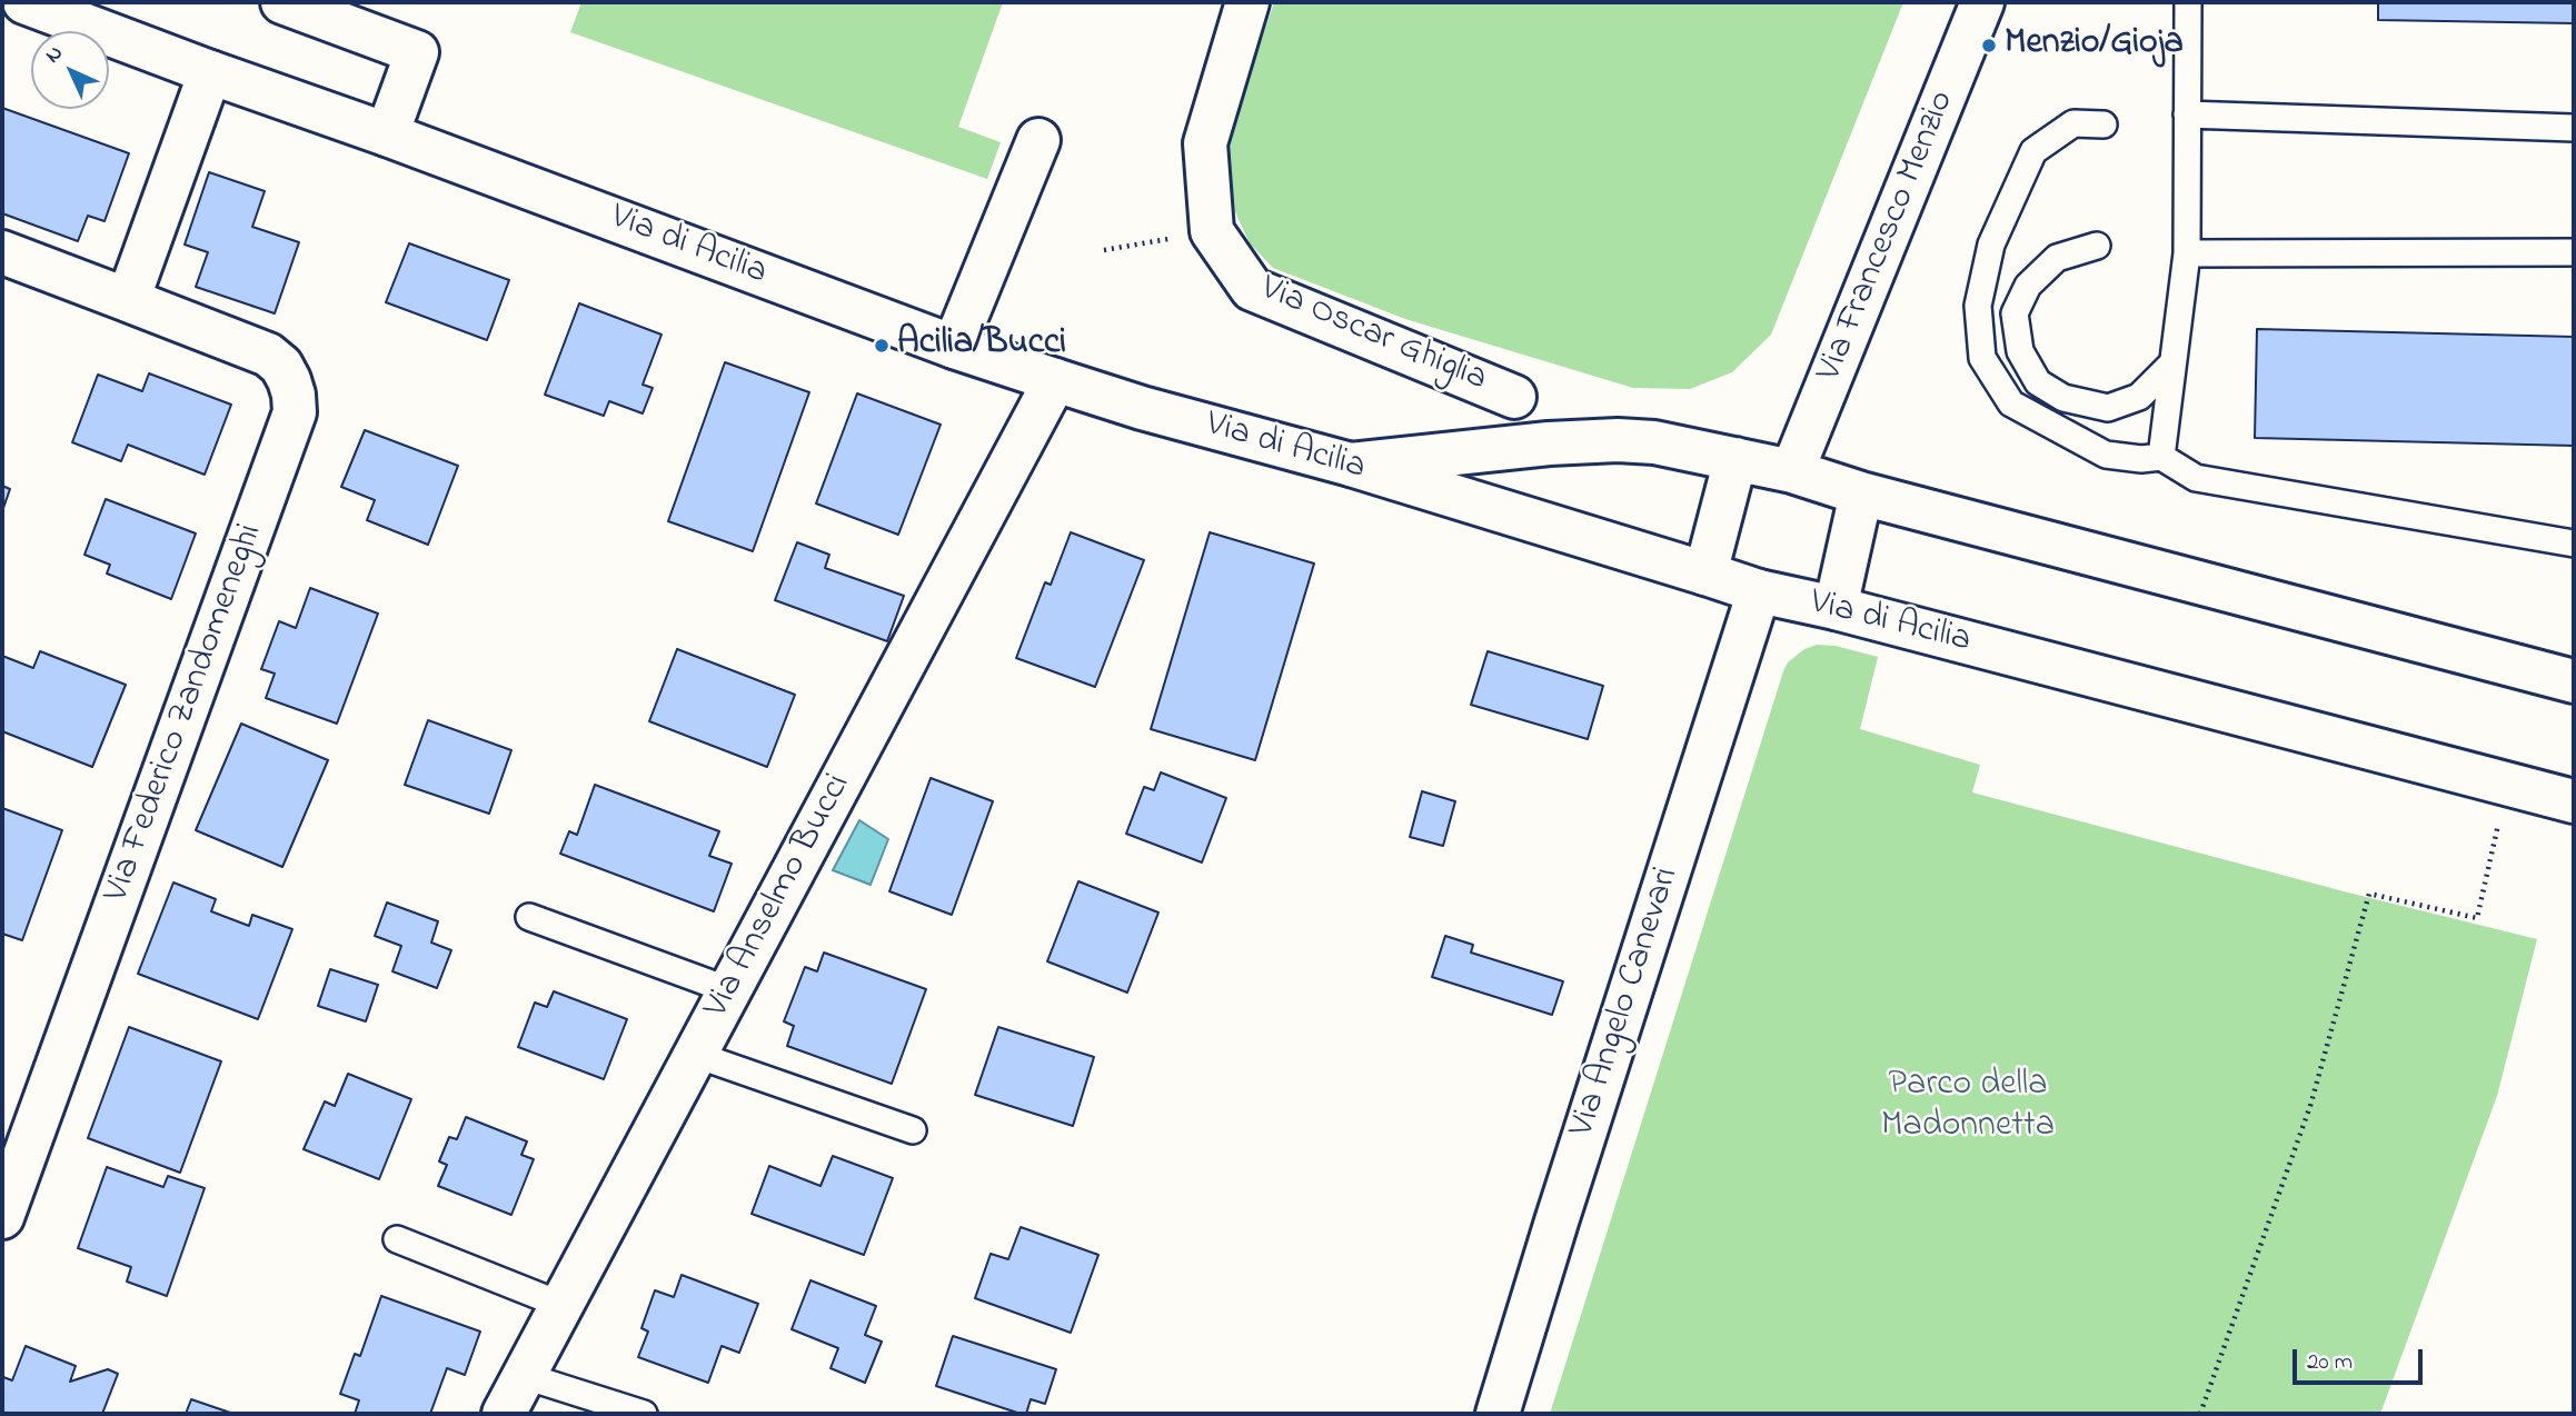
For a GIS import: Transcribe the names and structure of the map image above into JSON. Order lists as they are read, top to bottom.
{
  "streets": {
    "street": [
      "Via Francesco Menzio",
      "Via di Acilia",
      "Via Oscar Ghiglia",
      "Via Federico Zandomeneghi",
      "Via Anselmo Bucci",
      "Via Angelo Canevari"
    ]
  },
  "crossings": [
    ["Via di Acilia", "Via Anselmo Bucci"],
    ["Via di Acilia", "Via Angelo Canevari"]
  ],
  "parks": ["Parco della Madonnetta"],
  "places": ["Menzio/Gioja", "Acilia/Bucci"],
  "scale_bar": "20 m",
  "north": "top left"
}
